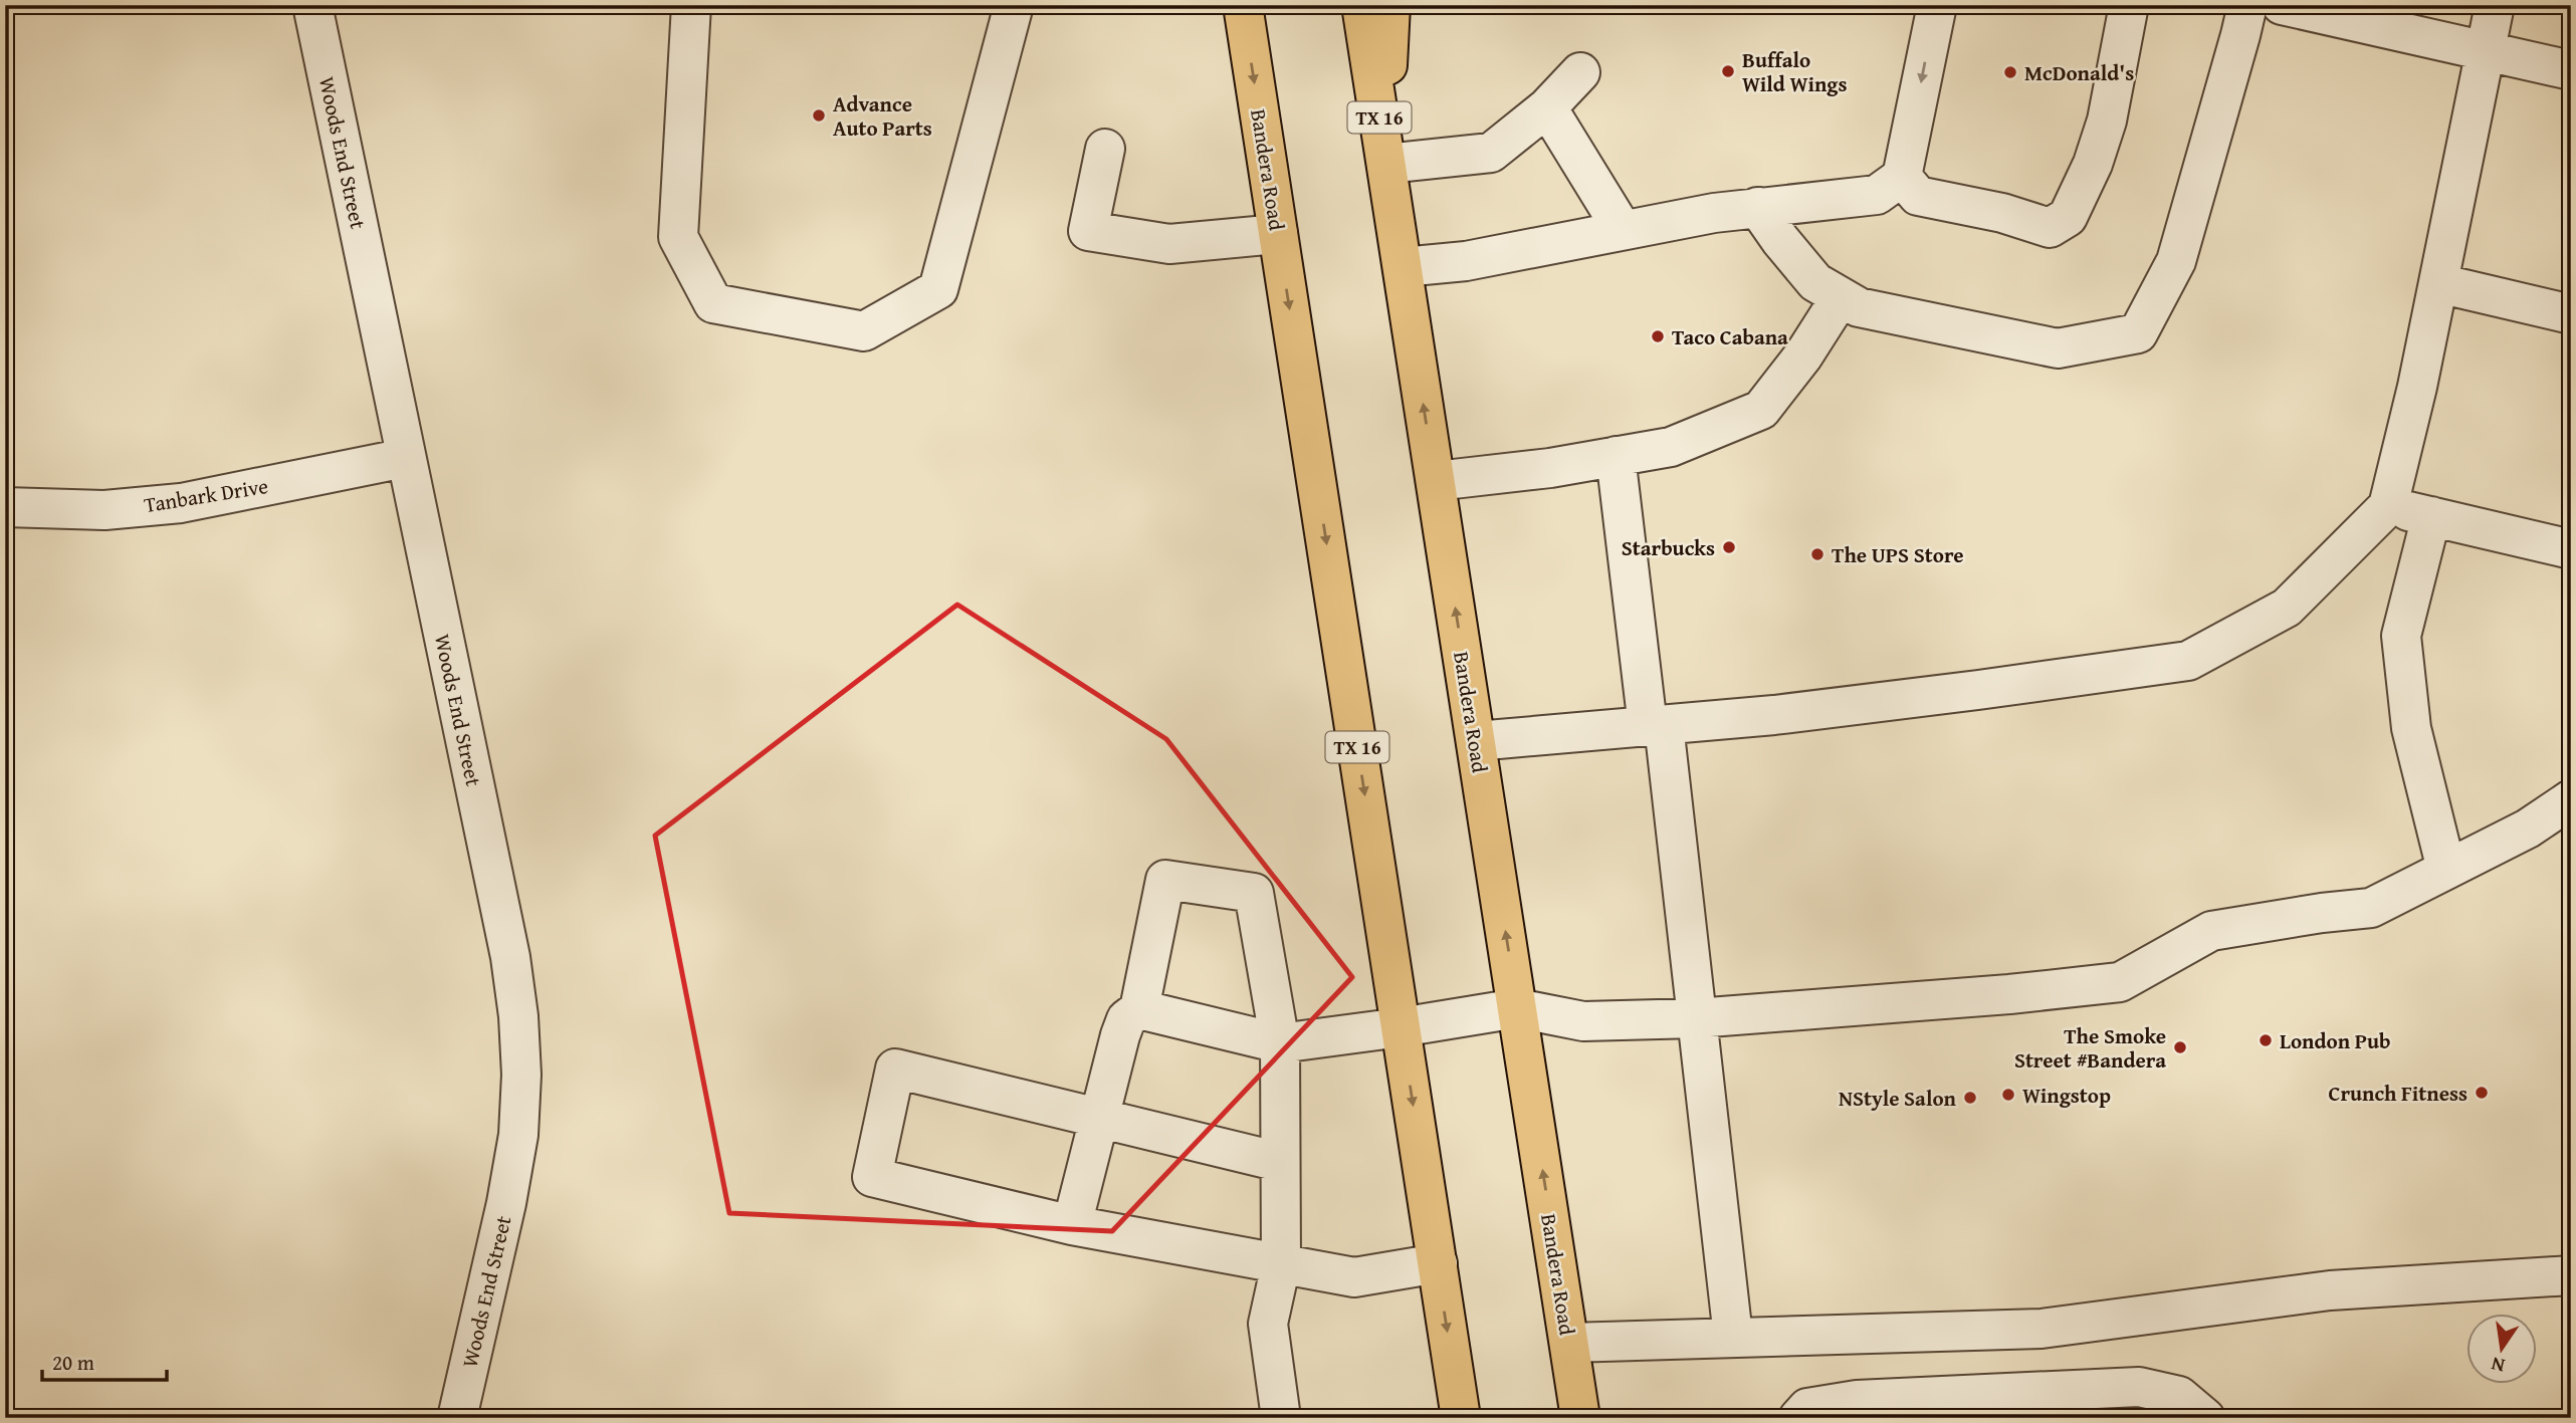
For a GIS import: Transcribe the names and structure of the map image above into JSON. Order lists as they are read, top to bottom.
{
  "streets": {
    "main road": ["TX 16", "Bandera Road"],
    "street": ["Woods End Street", "Tanbark Drive"]
  },
  "crossings": [
    ["Woods End Street", "Tanbark Drive"]
  ],
  "places": [
    "Buffalo Wild Wings",
    "McDonald's",
    "Advance Auto Parts",
    "Taco Cabana",
    "Starbucks",
    "The UPS Store",
    "London Pub",
    "The Smoke Street #Bandera",
    "Crunch Fitness",
    "Wingstop",
    "NStyle Salon"
  ],
  "scale_bar": "20 m",
  "north": "bottom"
}
